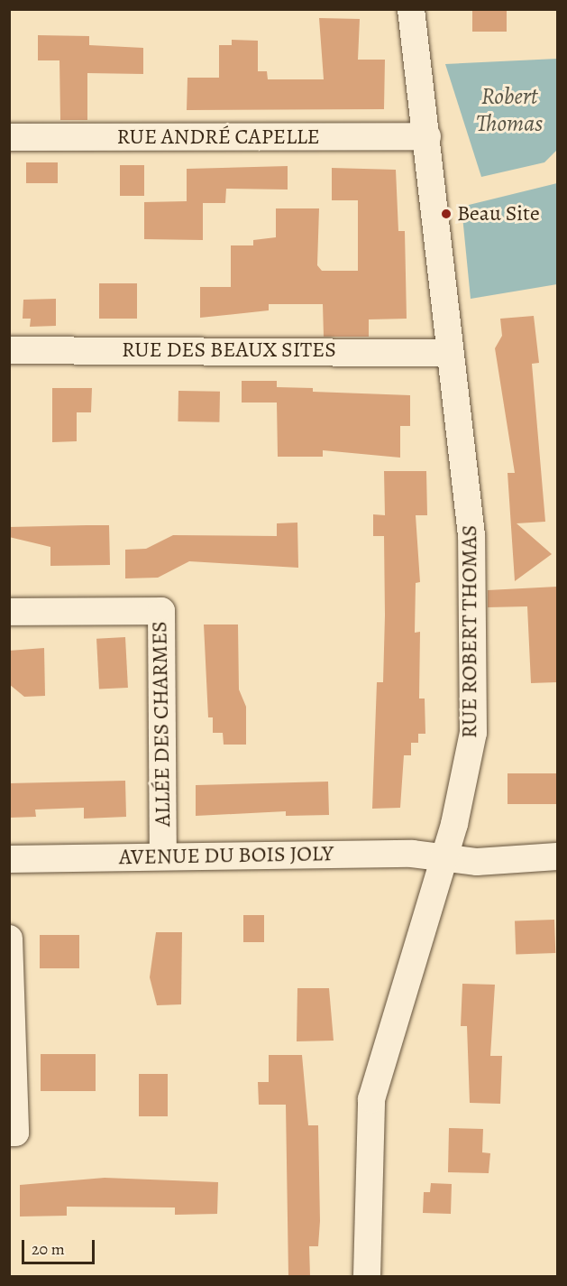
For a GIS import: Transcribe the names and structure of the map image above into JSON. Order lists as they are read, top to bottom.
{
  "streets": {
    "street": [
      "RUE ANDRÉ CAPELLE",
      "RUE DES BEAUX SITES",
      "RUE ROBERT THOMAS",
      "ALLÉE DES CHARMES",
      "AVENUE DU BOIS JOLY"
    ]
  },
  "crossings": [
    ["RUE ANDRÉ CAPELLE", "RUE ROBERT THOMAS"],
    ["RUE DES BEAUX SITES", "RUE ROBERT THOMAS"],
    ["RUE ROBERT THOMAS", "AVENUE DU BOIS JOLY"],
    ["ALLÉE DES CHARMES", "AVENUE DU BOIS JOLY"]
  ],
  "water": ["Robert Thomas"],
  "places": ["Beau Site"],
  "scale_bar": "20 m"
}
